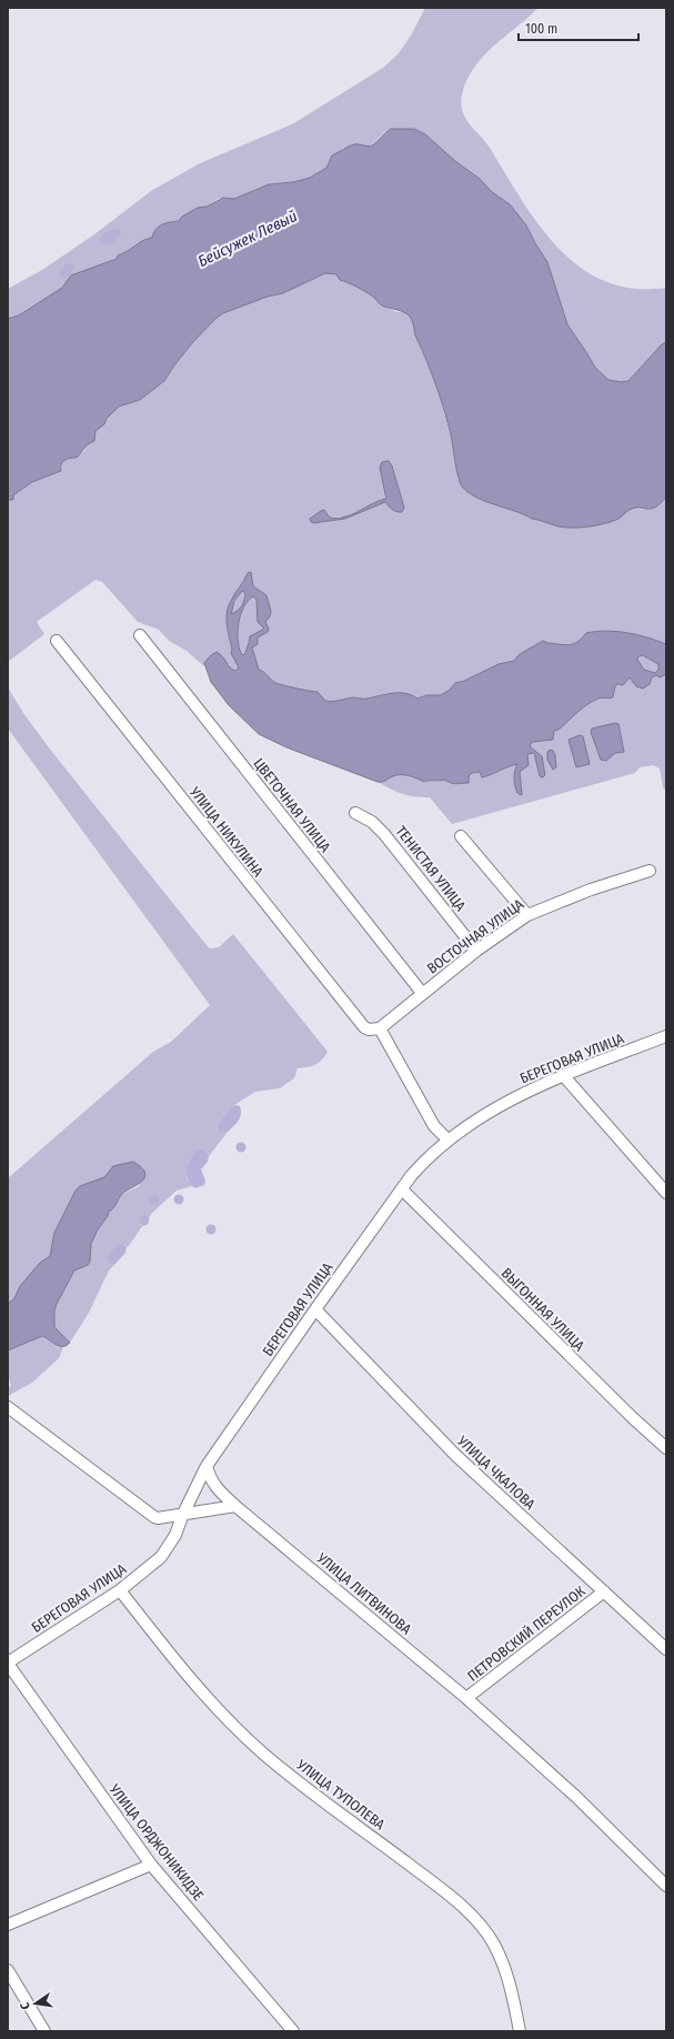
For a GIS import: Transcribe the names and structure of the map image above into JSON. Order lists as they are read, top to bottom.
{
  "streets": {
    "street": [
      "ЦВЕТОЧНАЯ УЛИЦА",
      "УЛИЦА НИКУЛИНА",
      "ТЕНИСТАЯ УЛИЦА",
      "ВОСТОЧНАЯ УЛИЦА",
      "БЕРЕГОВАЯ УЛИЦА",
      "ВЫГОННАЯ УЛИЦА",
      "УЛИЦА ЧКАЛОВА",
      "УЛИЦА ЛИТВИНОВА",
      "ПЕТРОВСКИЙ ПЕРЕУЛОК",
      "УЛИЦА ТУПОЛЕВА",
      "УЛИЦА ОРДЖОНИКИДЗЕ"
    ]
  },
  "crossings": [
    ["ЦВЕТОЧНАЯ УЛИЦА", "ВОСТОЧНАЯ УЛИЦА"],
    ["УЛИЦА НИКУЛИНА", "ВОСТОЧНАЯ УЛИЦА"],
    ["ТЕНИСТАЯ УЛИЦА", "ВОСТОЧНАЯ УЛИЦА"],
    ["БЕРЕГОВАЯ УЛИЦА", "ВЫГОННАЯ УЛИЦА"],
    ["БЕРЕГОВАЯ УЛИЦА", "УЛИЦА ЧКАЛОВА"],
    ["БЕРЕГОВАЯ УЛИЦА", "УЛИЦА ЛИТВИНОВА"],
    ["БЕРЕГОВАЯ УЛИЦА", "УЛИЦА ТУПОЛЕВА"],
    ["БЕРЕГОВАЯ УЛИЦА", "УЛИЦА ОРДЖОНИКИДЗЕ"],
    ["УЛИЦА ЧКАЛОВА", "ПЕТРОВСКИЙ ПЕРЕУЛОК"],
    ["УЛИЦА ЛИТВИНОВА", "ПЕТРОВСКИЙ ПЕРЕУЛОК"]
  ],
  "water": ["Бейсужек Левый"],
  "scale_bar": "100 m",
  "north": "left"
}
